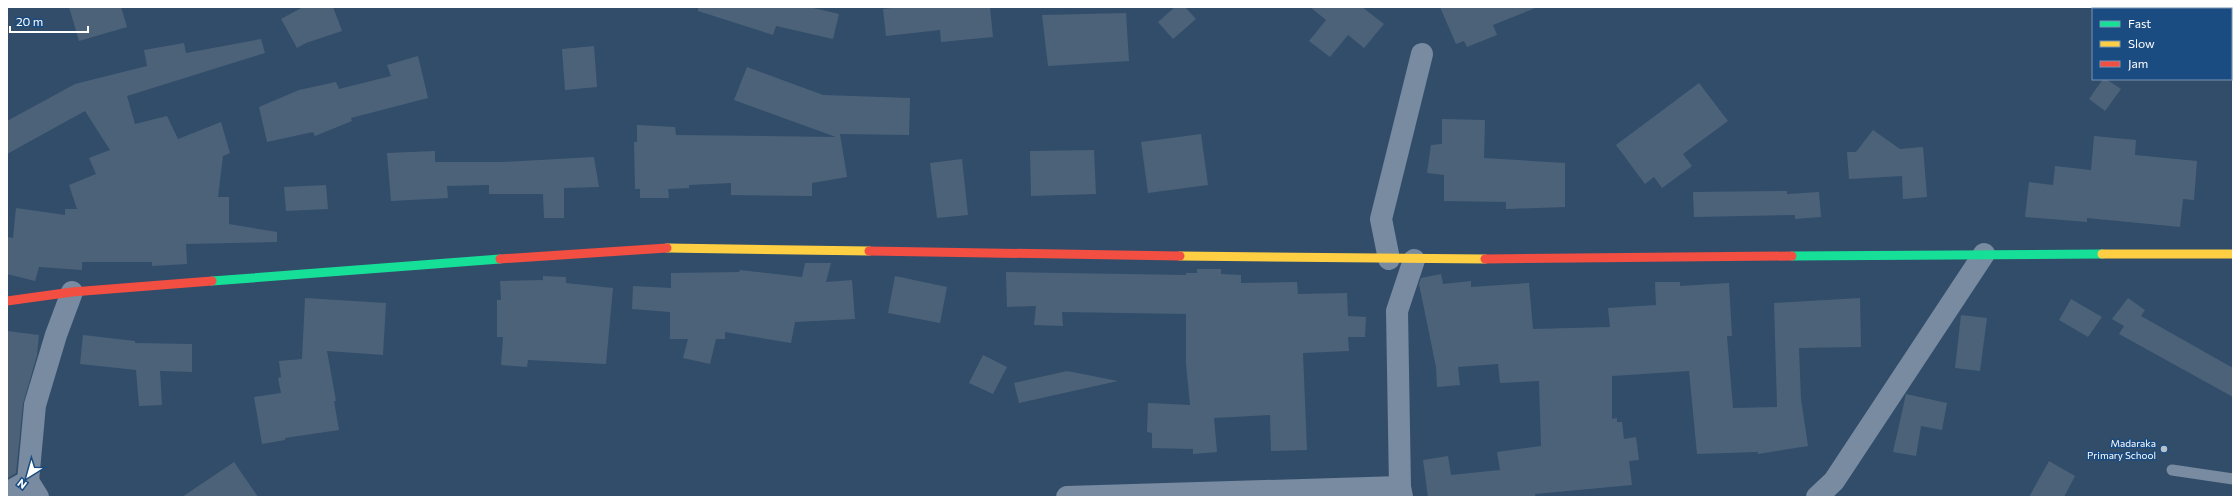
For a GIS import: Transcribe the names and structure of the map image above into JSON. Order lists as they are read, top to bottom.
{
  "places": ["Madaraka Primary School"],
  "legend": ["Fast", "Slow", "Jam"],
  "scale_bar": "20 m",
  "north": "bottom left"
}
